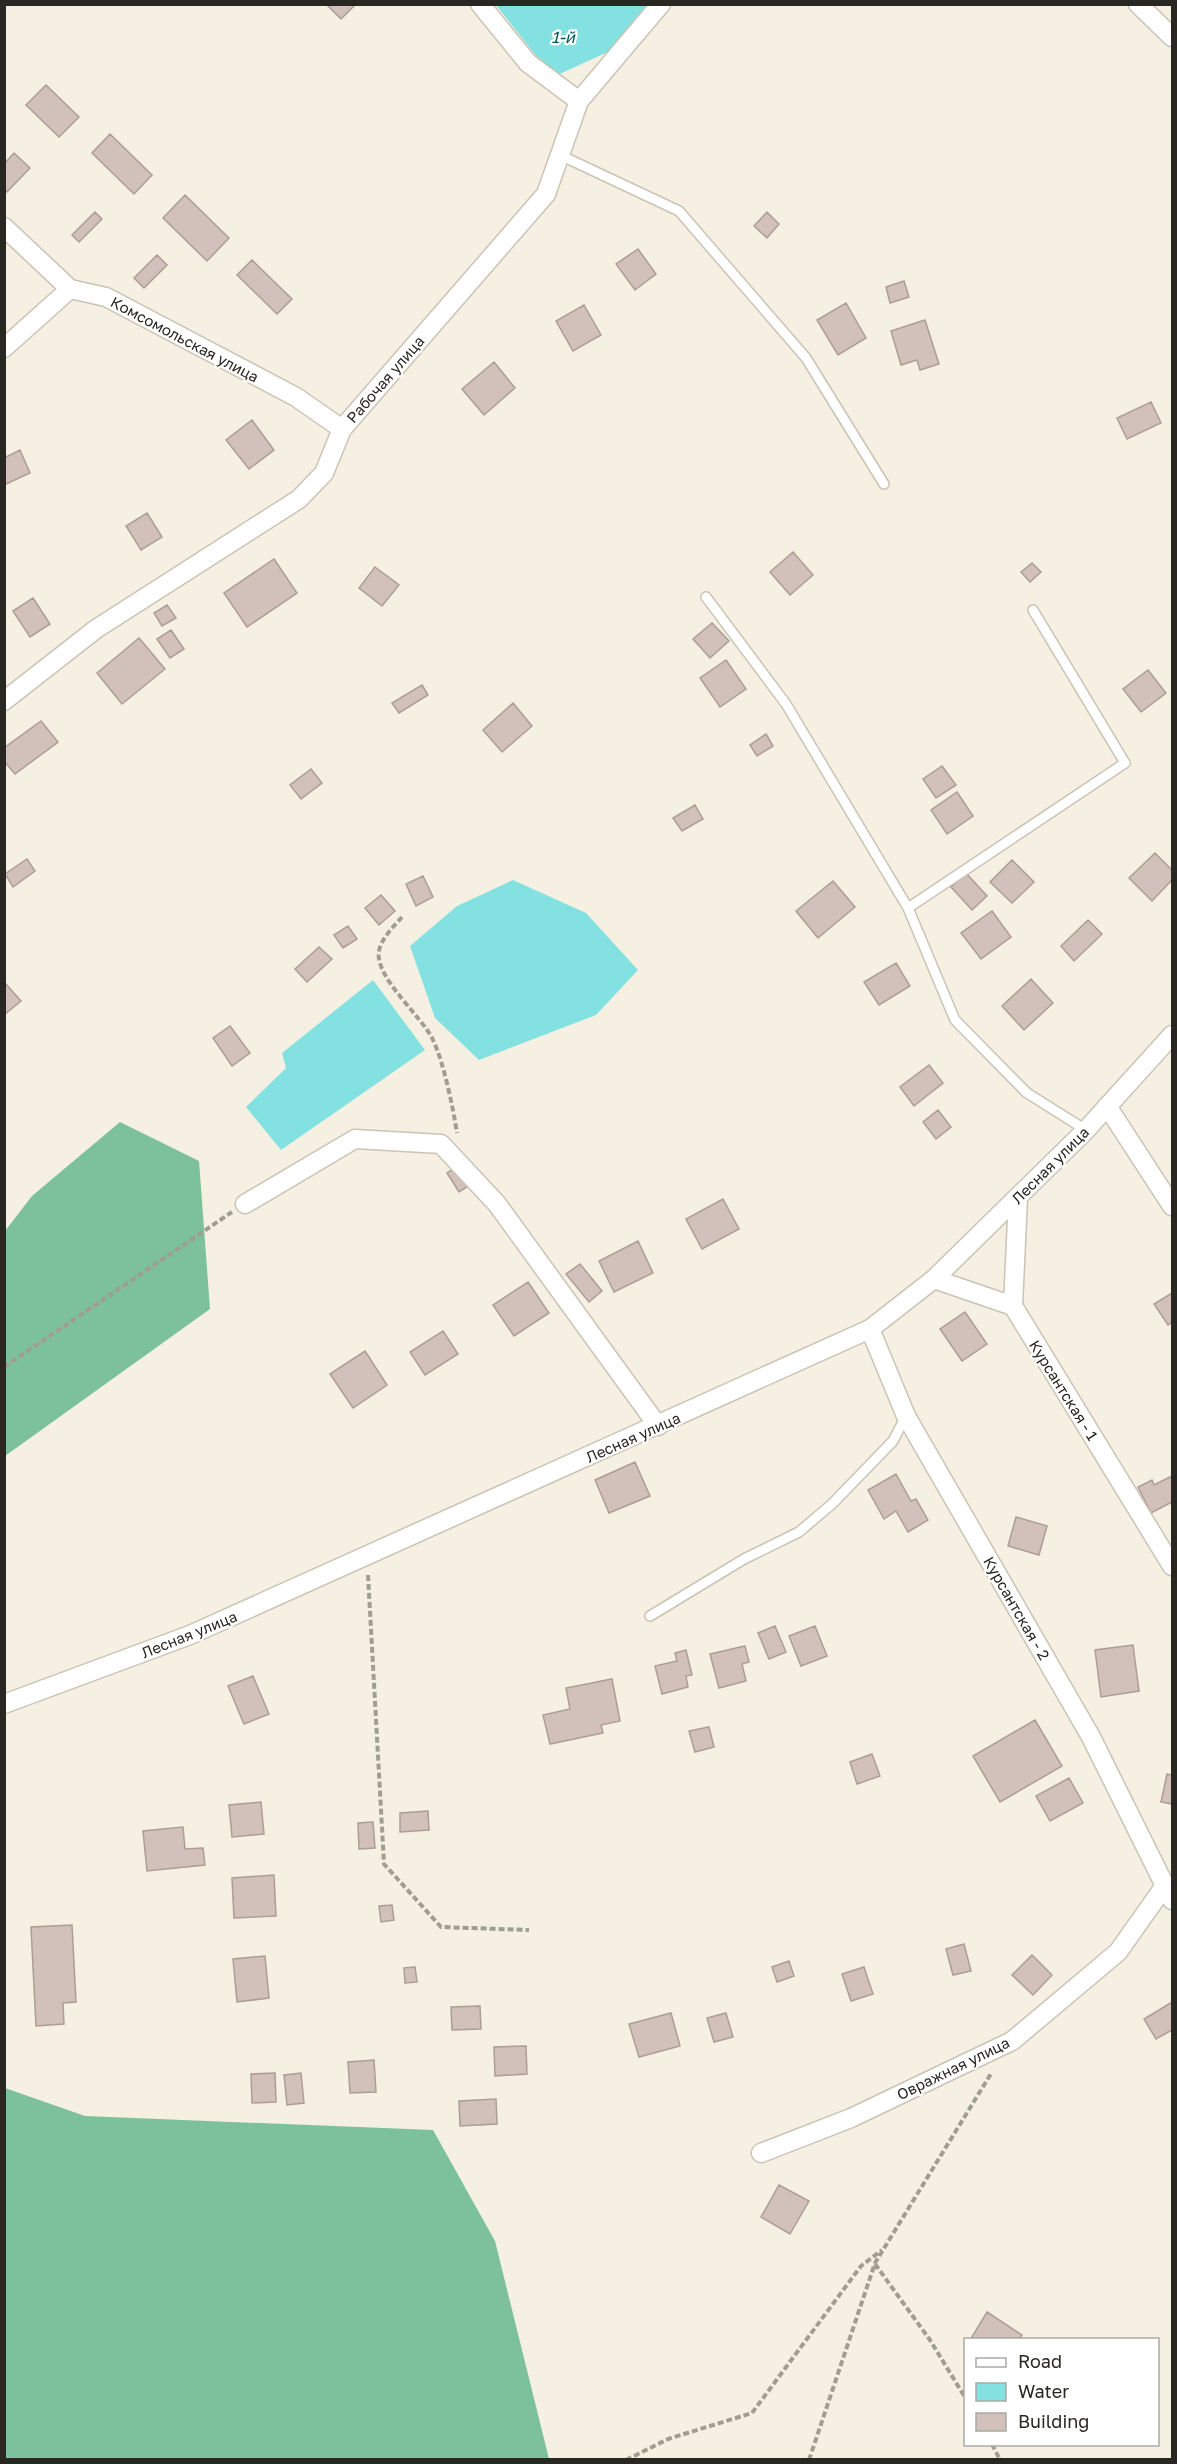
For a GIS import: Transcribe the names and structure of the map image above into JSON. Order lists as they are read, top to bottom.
{
  "streets": {
    "street": [
      "Комсомольская улица",
      "Рабочая улица",
      "Лесная улица",
      "Курсантская - 1",
      "Курсантская - 2",
      "Овражная улица"
    ]
  },
  "crossings": [
    ["Комсомольская улица", "Рабочая улица"],
    ["Лесная улица", "Курсантская - 2"],
    ["Курсантская - 2", "Овражная улица"]
  ],
  "water": ["1-й"],
  "legend": ["Road", "Water", "Building"]
}
